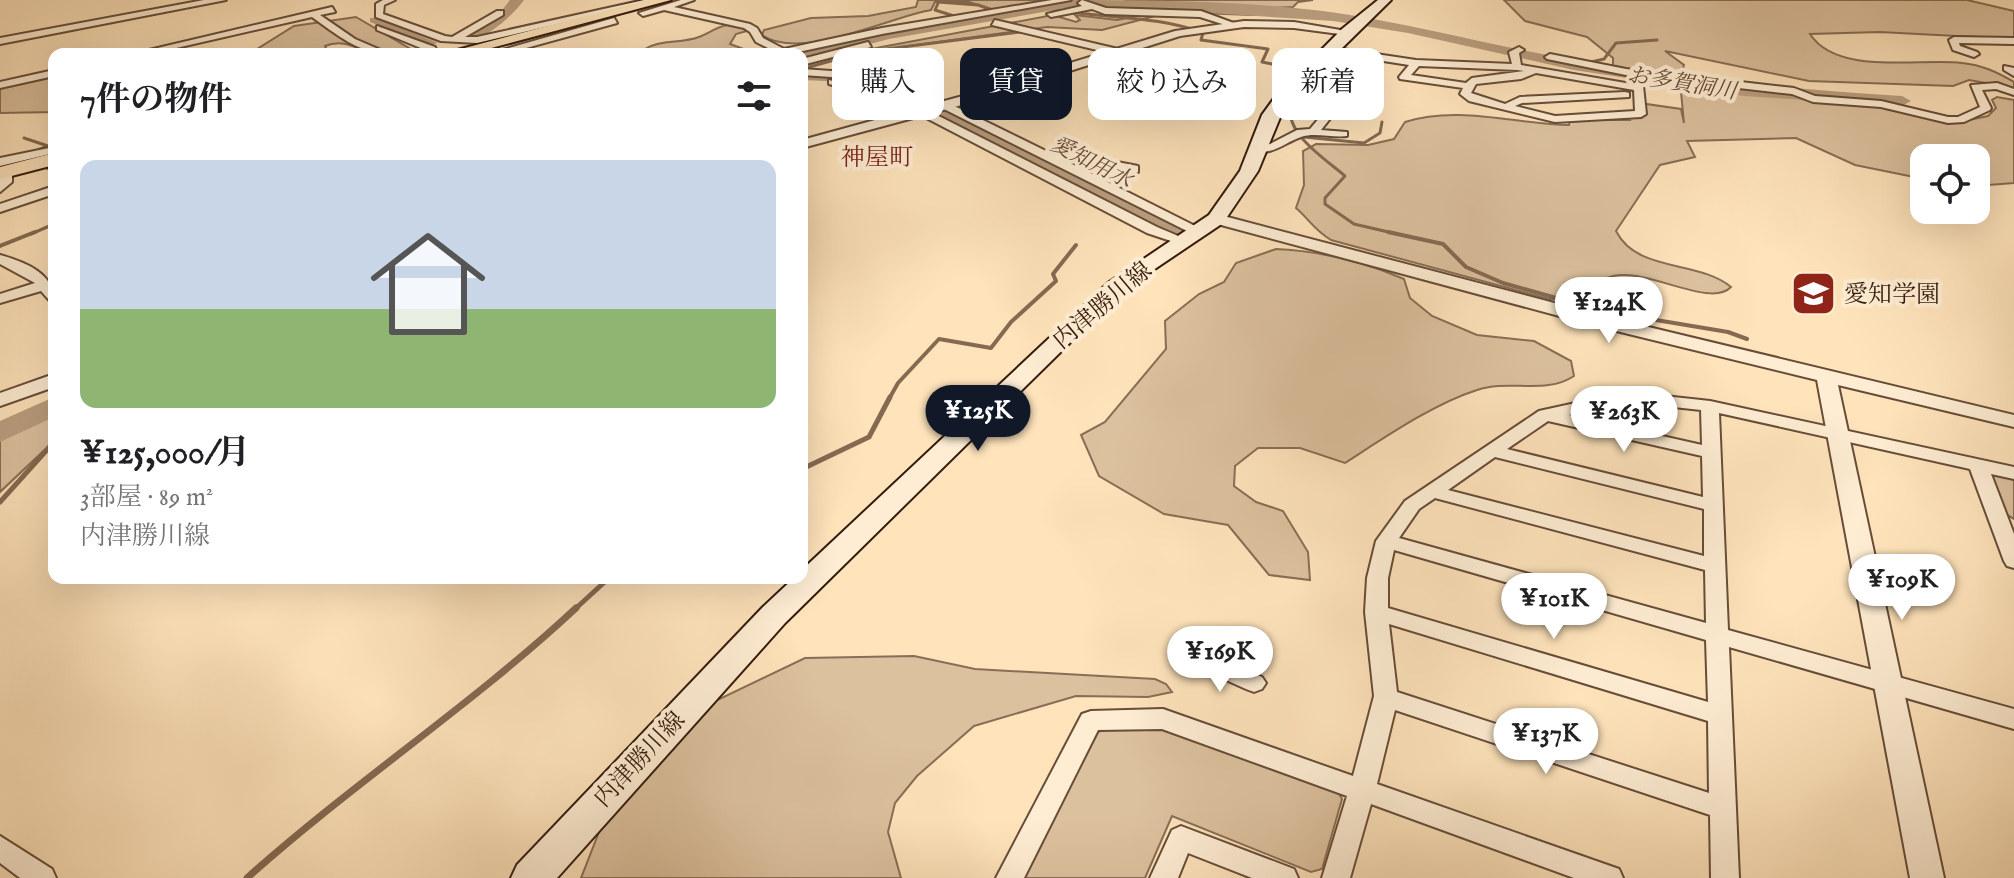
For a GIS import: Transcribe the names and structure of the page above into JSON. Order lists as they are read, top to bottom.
{
  "streets": {
    "main road": ["内津勝川線"]
  },
  "districts": ["神屋町"],
  "water": ["お多賀洞川", "愛知用水"],
  "places": {
    "school or university": ["愛知学園"]
  },
  "page": {
    "chip": [
      "購入",
      "賃貸",
      "絞り込み",
      "新着"
    ],
    "heading": "7件の物件",
    "list": [
      {
        "name": "¥125,000/月",
        "note": "3部屋 · 89 m² · 内津勝川線"
      }
    ],
    "price": [
      "¥124K",
      "¥125K",
      "¥263K",
      "¥109K",
      "¥101K",
      "¥169K",
      "¥137K"
    ]
  }
}
